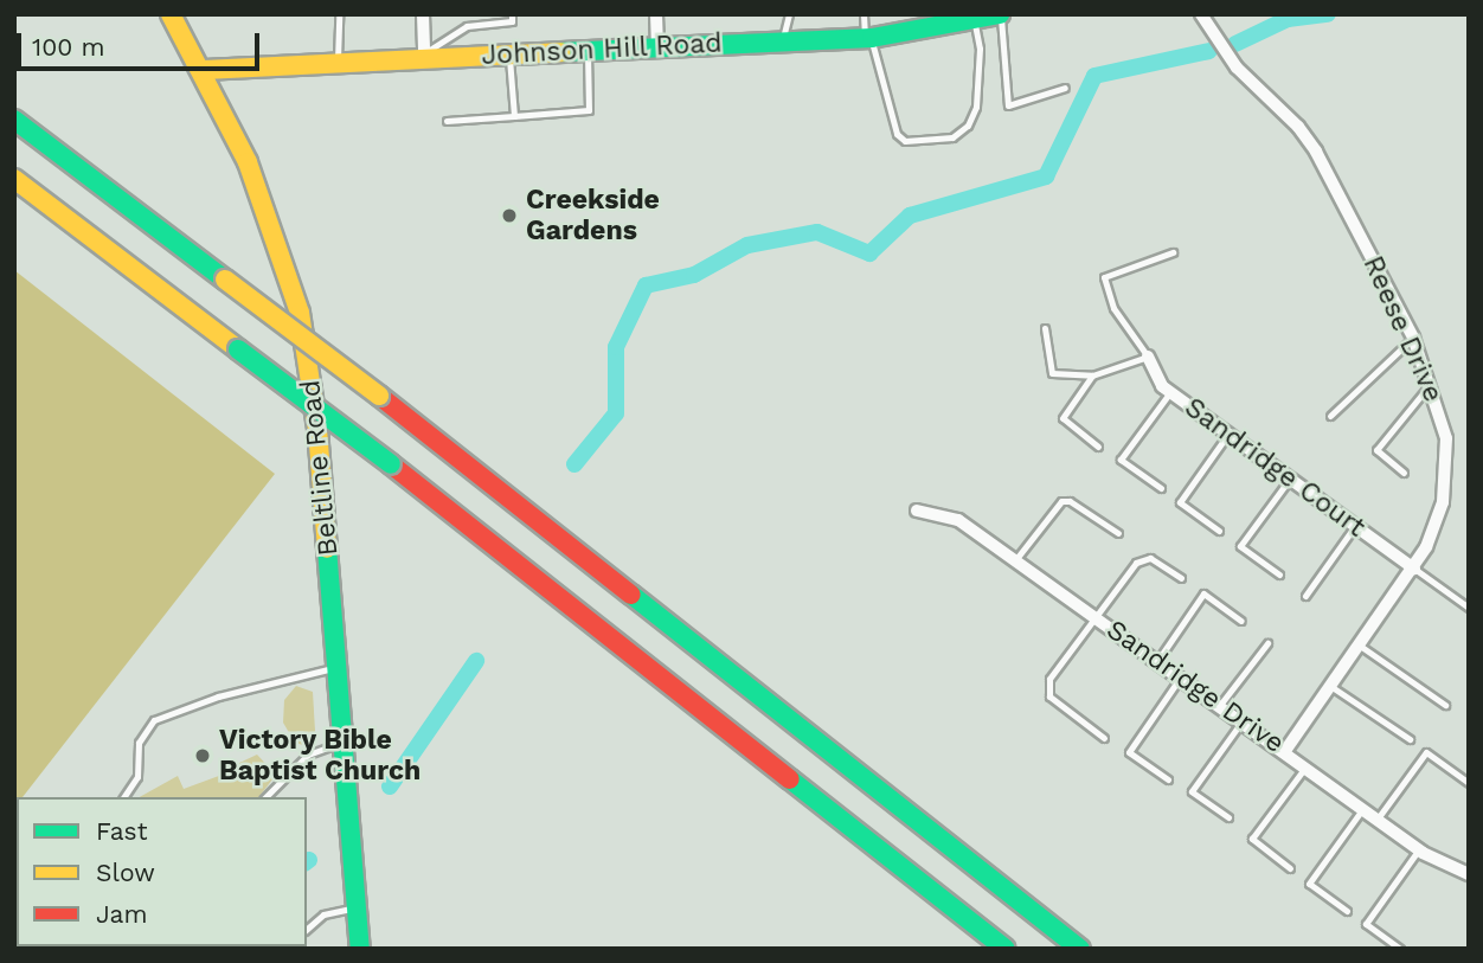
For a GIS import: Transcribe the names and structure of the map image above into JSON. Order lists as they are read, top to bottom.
{
  "streets": {
    "main road": ["Johnson Hill Road", "Beltline Road"],
    "street": ["Reese Drive", "Sandridge Court", "Sandridge Drive"]
  },
  "crossings": [
    ["Johnson Hill Road", "Beltline Road"],
    ["Reese Drive", "Sandridge Court"],
    ["Reese Drive", "Sandridge Drive"]
  ],
  "places": ["Creekside Gardens", "Victory Bible Baptist Church"],
  "legend": ["Fast", "Slow", "Jam"],
  "scale_bar": "100 m"
}
